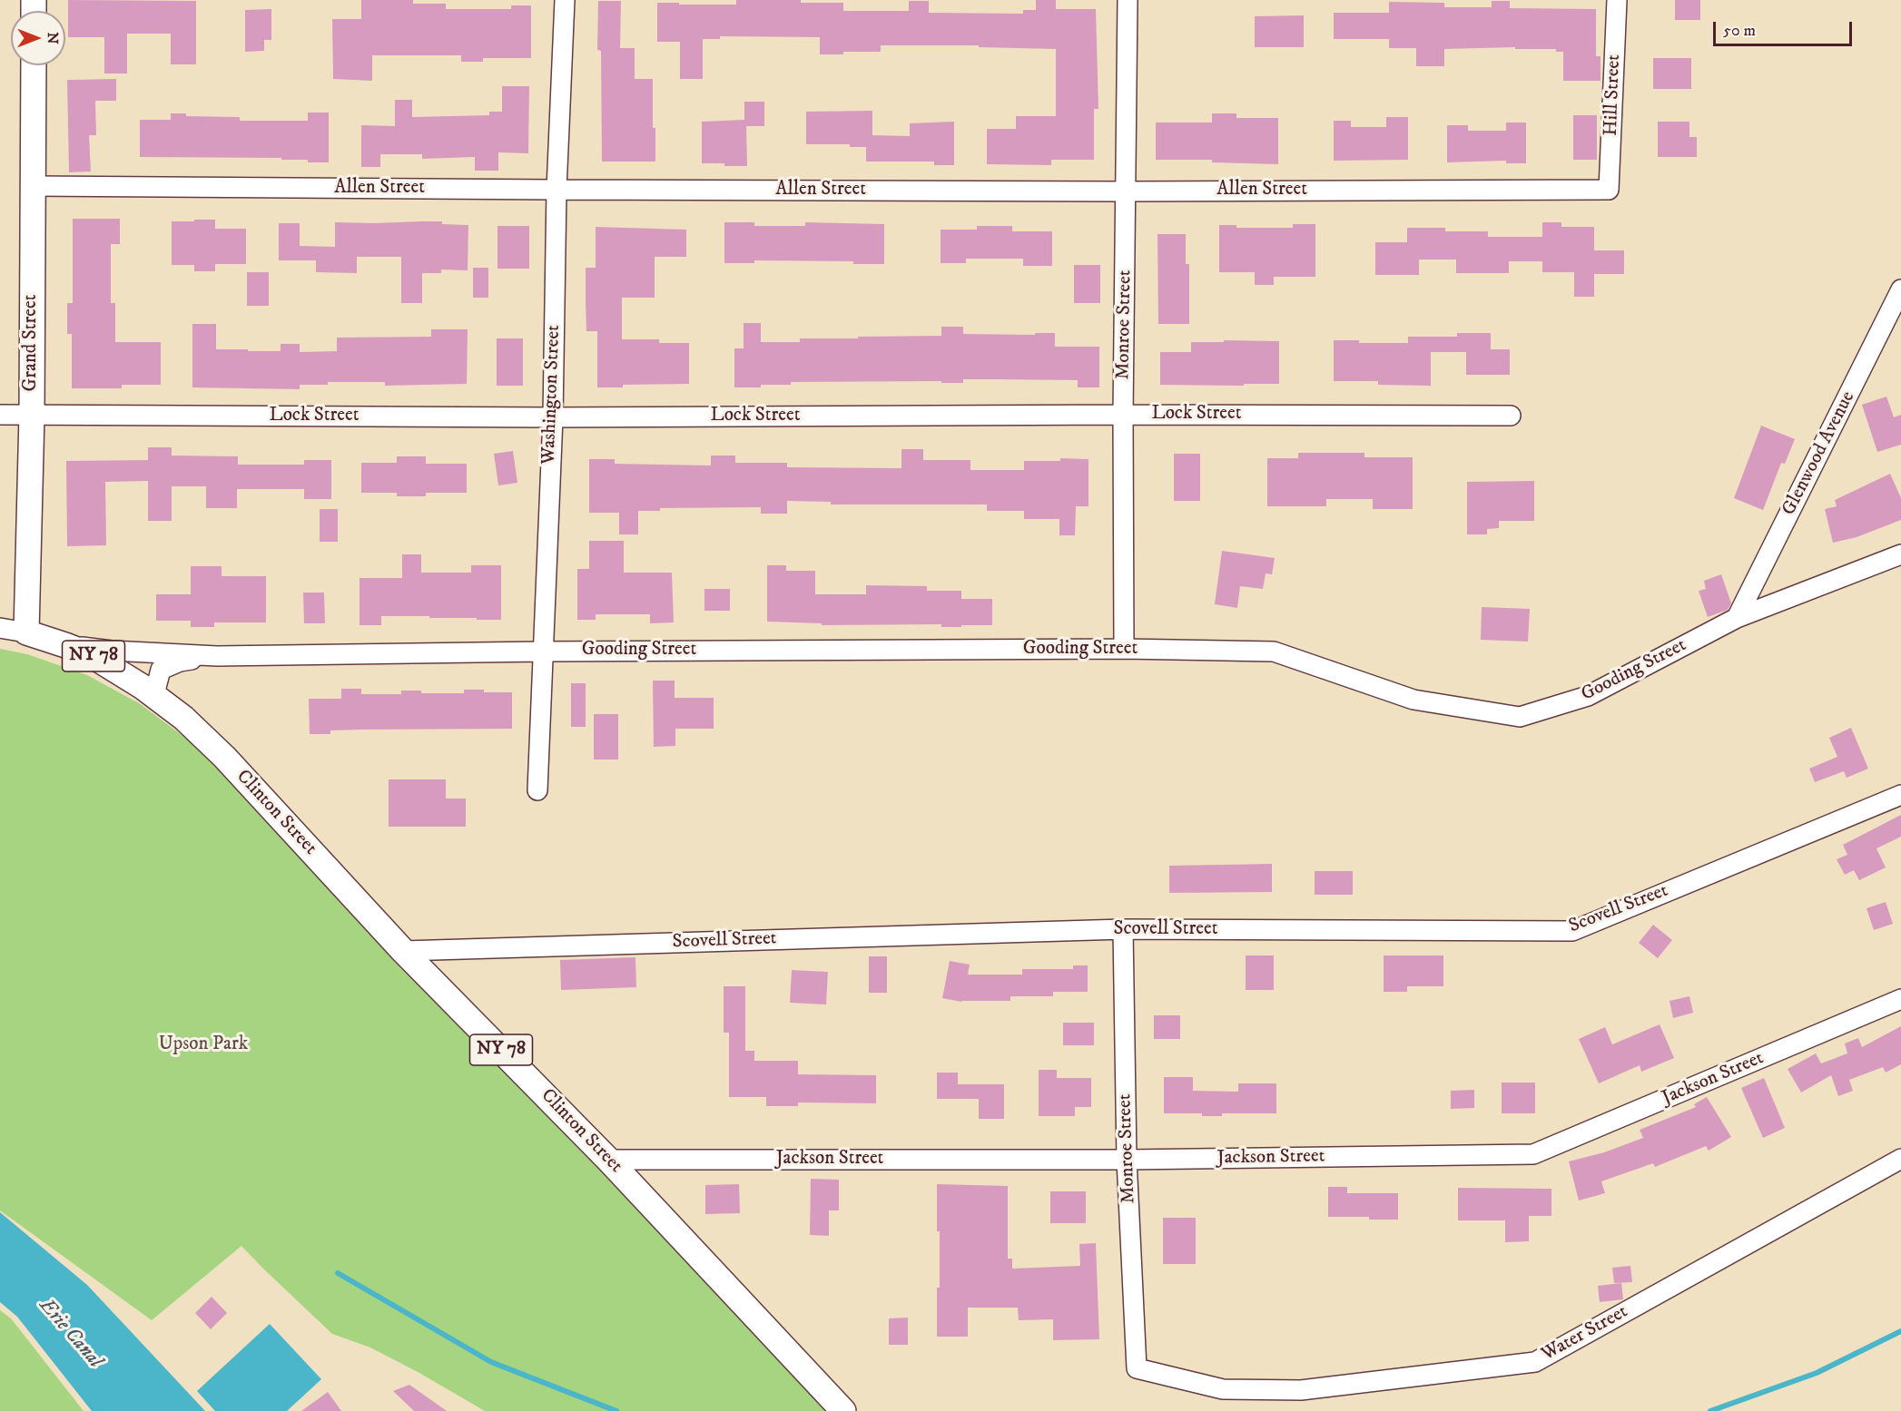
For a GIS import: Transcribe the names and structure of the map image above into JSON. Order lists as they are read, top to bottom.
{
  "streets": {
    "main road": [
      "Grand Street",
      "Gooding Street",
      "NY 78",
      "Clinton Street"
    ],
    "street": [
      "Hill Street",
      "Allen Street",
      "Monroe Street",
      "Washington Street",
      "Lock Street",
      "Glenwood Avenue",
      "Scovell Street",
      "Jackson Street",
      "Water Street"
    ]
  },
  "crossings": [
    ["Hill Street", "Allen Street"],
    ["Allen Street", "Monroe Street"],
    ["Allen Street", "Grand Street"],
    ["Allen Street", "Washington Street"],
    ["Monroe Street", "Lock Street"],
    ["Monroe Street", "Gooding Street"],
    ["Monroe Street", "Scovell Street"],
    ["Monroe Street", "Jackson Street"],
    ["Monroe Street", "Water Street"],
    ["Grand Street", "Lock Street"],
    ["Grand Street", "Gooding Street"],
    ["Washington Street", "Lock Street"],
    ["Washington Street", "Gooding Street"],
    ["Glenwood Avenue", "Gooding Street"],
    ["Gooding Street", "Clinton Street"],
    ["Clinton Street", "Scovell Street"],
    ["Clinton Street", "Jackson Street"]
  ],
  "water": ["Erie Canal"],
  "parks": ["Upson Park"],
  "scale_bar": "50 m",
  "north": "right"
}
